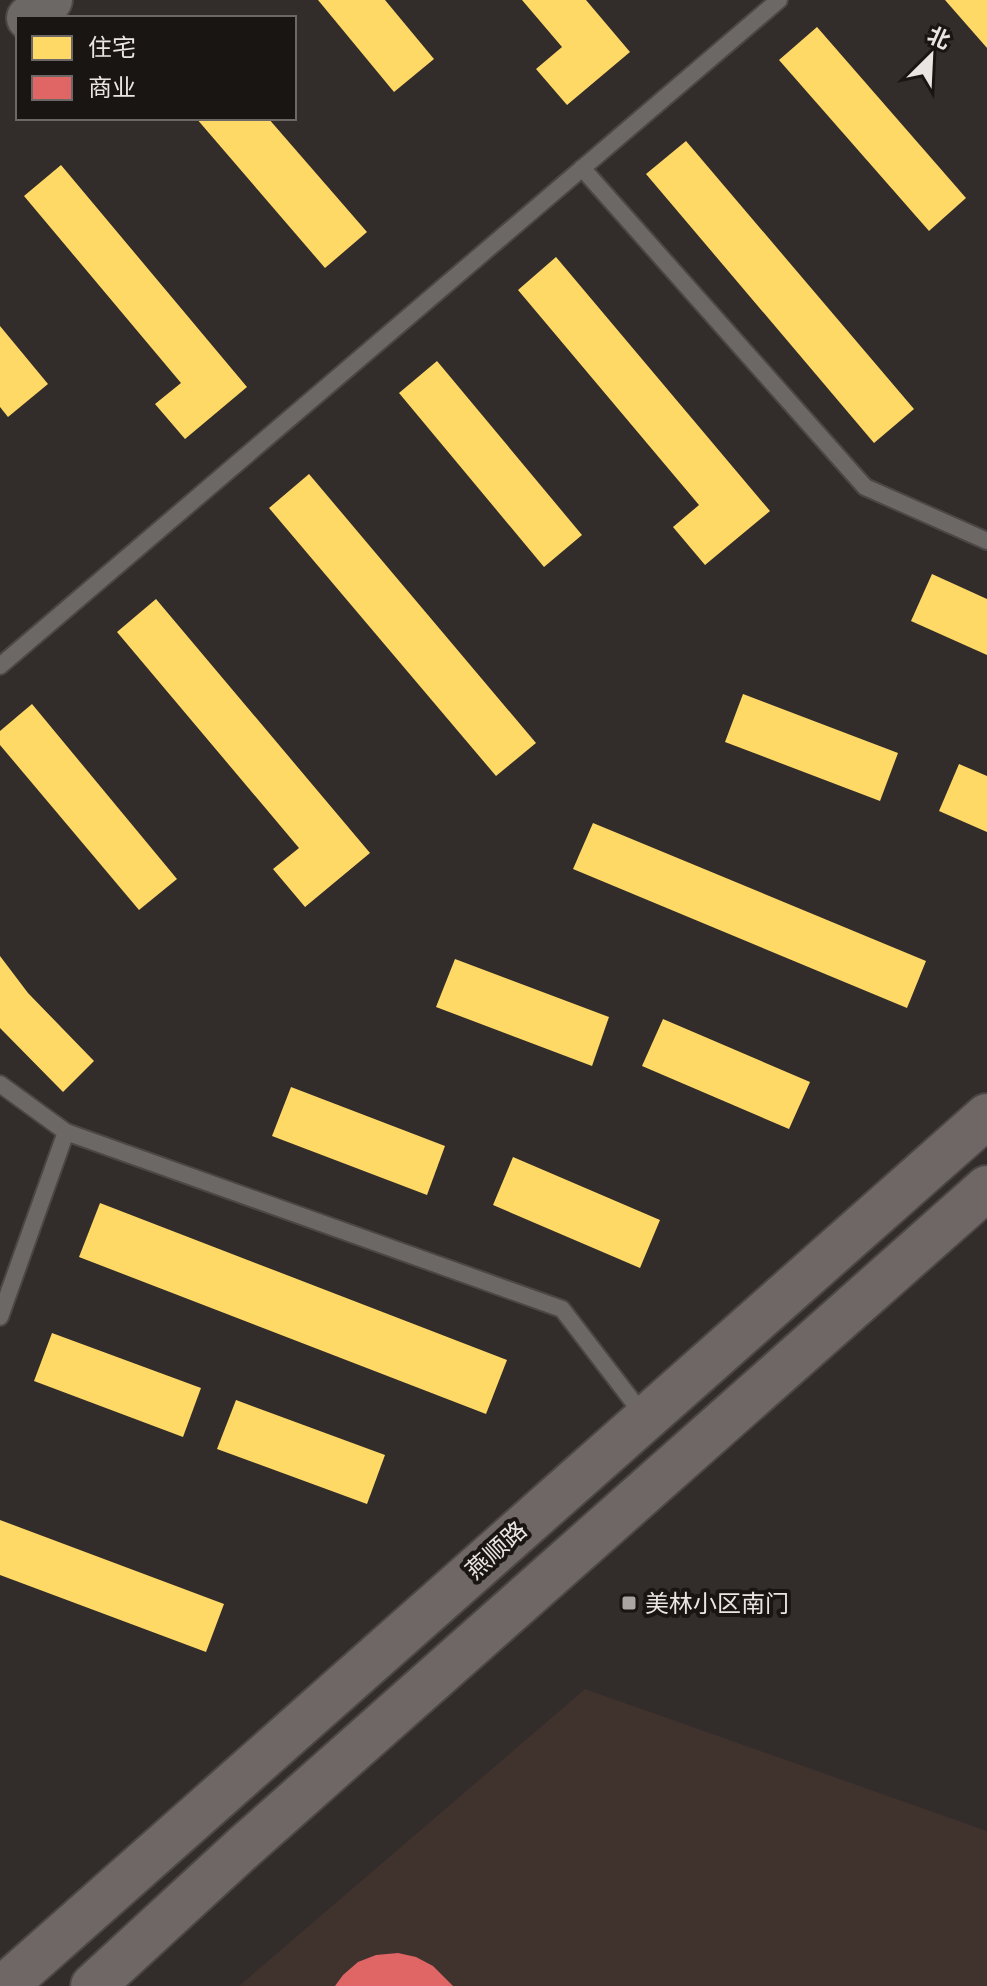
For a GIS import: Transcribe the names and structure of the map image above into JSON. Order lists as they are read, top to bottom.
{
  "streets": {
    "main road": ["燕顺路"]
  },
  "places": {
    "transit": ["美林小区南门"]
  },
  "legend": ["住宅", "商业"],
  "north": "top right"
}
